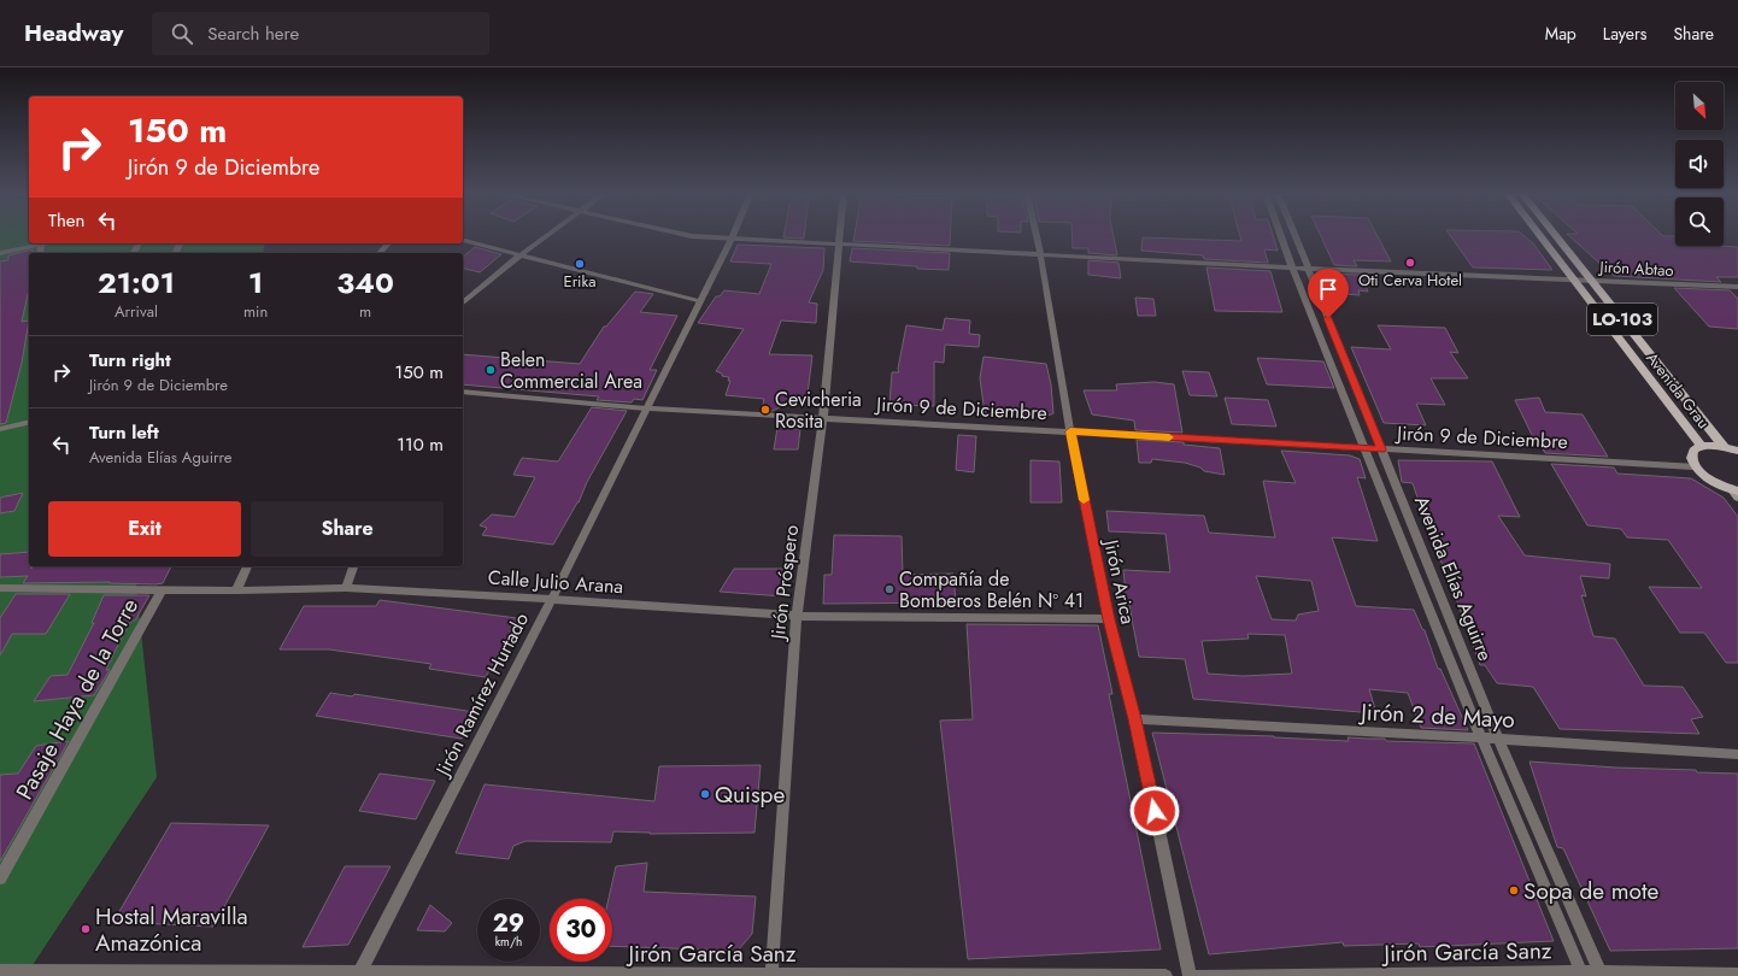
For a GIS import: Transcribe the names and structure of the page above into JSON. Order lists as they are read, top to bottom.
{
  "streets": {
    "main road": ["LO-103", "Avenida Grau"],
    "street": [
      "Jirón Abtao",
      "Jirón 9 de Diciembre",
      "Avenida Elías Aguirre",
      "Calle Julio Arana",
      "Jirón Próspero",
      "Jirón Arica",
      "Jirón Ramírez Hurtado",
      "Pasaje Haya de la Torre",
      "Jirón 2 de Mayo",
      "Jirón García Sanz"
    ]
  },
  "crossings": [
    ["Jirón Abtao", "Avenida Grau"],
    ["Jirón Abtao", "Avenida Elías Aguirre"],
    ["Jirón Abtao", "Jirón Próspero"],
    ["Jirón Abtao", "Jirón Arica"],
    ["Jirón Abtao", "Jirón Ramírez Hurtado"],
    ["Jirón 9 de Diciembre", "Avenida Elías Aguirre"],
    ["Jirón 9 de Diciembre", "Jirón Próspero"],
    ["Jirón 9 de Diciembre", "Jirón Arica"],
    ["Jirón 9 de Diciembre", "Jirón Ramírez Hurtado"],
    ["Avenida Elías Aguirre", "Jirón 2 de Mayo"],
    ["Avenida Elías Aguirre", "Jirón García Sanz"],
    ["Calle Julio Arana", "Jirón Próspero"],
    ["Calle Julio Arana", "Jirón Arica"],
    ["Calle Julio Arana", "Jirón Ramírez Hurtado"],
    ["Calle Julio Arana", "Pasaje Haya de la Torre"],
    ["Jirón Próspero", "Jirón García Sanz"],
    ["Jirón Arica", "Jirón 2 de Mayo"],
    ["Jirón Ramírez Hurtado", "Jirón García Sanz"]
  ],
  "places": [
    "Oti Cerva Hotel",
    "Erika",
    "Belen Commercial Area",
    "Cevicheria Rosita",
    "Compañía de Bomberos Belén Nº 41",
    "Quispe",
    "Sopa de mote",
    "Hostal Maravilla Amazónica"
  ],
  "north": "bottom right",
  "page": {
    "header": "Headway",
    "search": "Search here",
    "nav": ["Map", "Layers", "Share"],
    "turn": ["150 m", "Jirón 9 de Diciembre"],
    "then": "Then",
    "eta": [
      "21:01",
      "Arrival",
      "1",
      "min",
      "340",
      "m"
    ],
    "list": [
      {
        "name": "Turn right",
        "note": "Jirón 9 de Diciembre",
        "value": "150 m"
      },
      {
        "name": "Turn left",
        "note": "Avenida Elías Aguirre",
        "value": "110 m"
      }
    ],
    "buttons": ["Exit", "Share"],
    "speed": "29 km/h",
    "limit": "30"
  }
}
